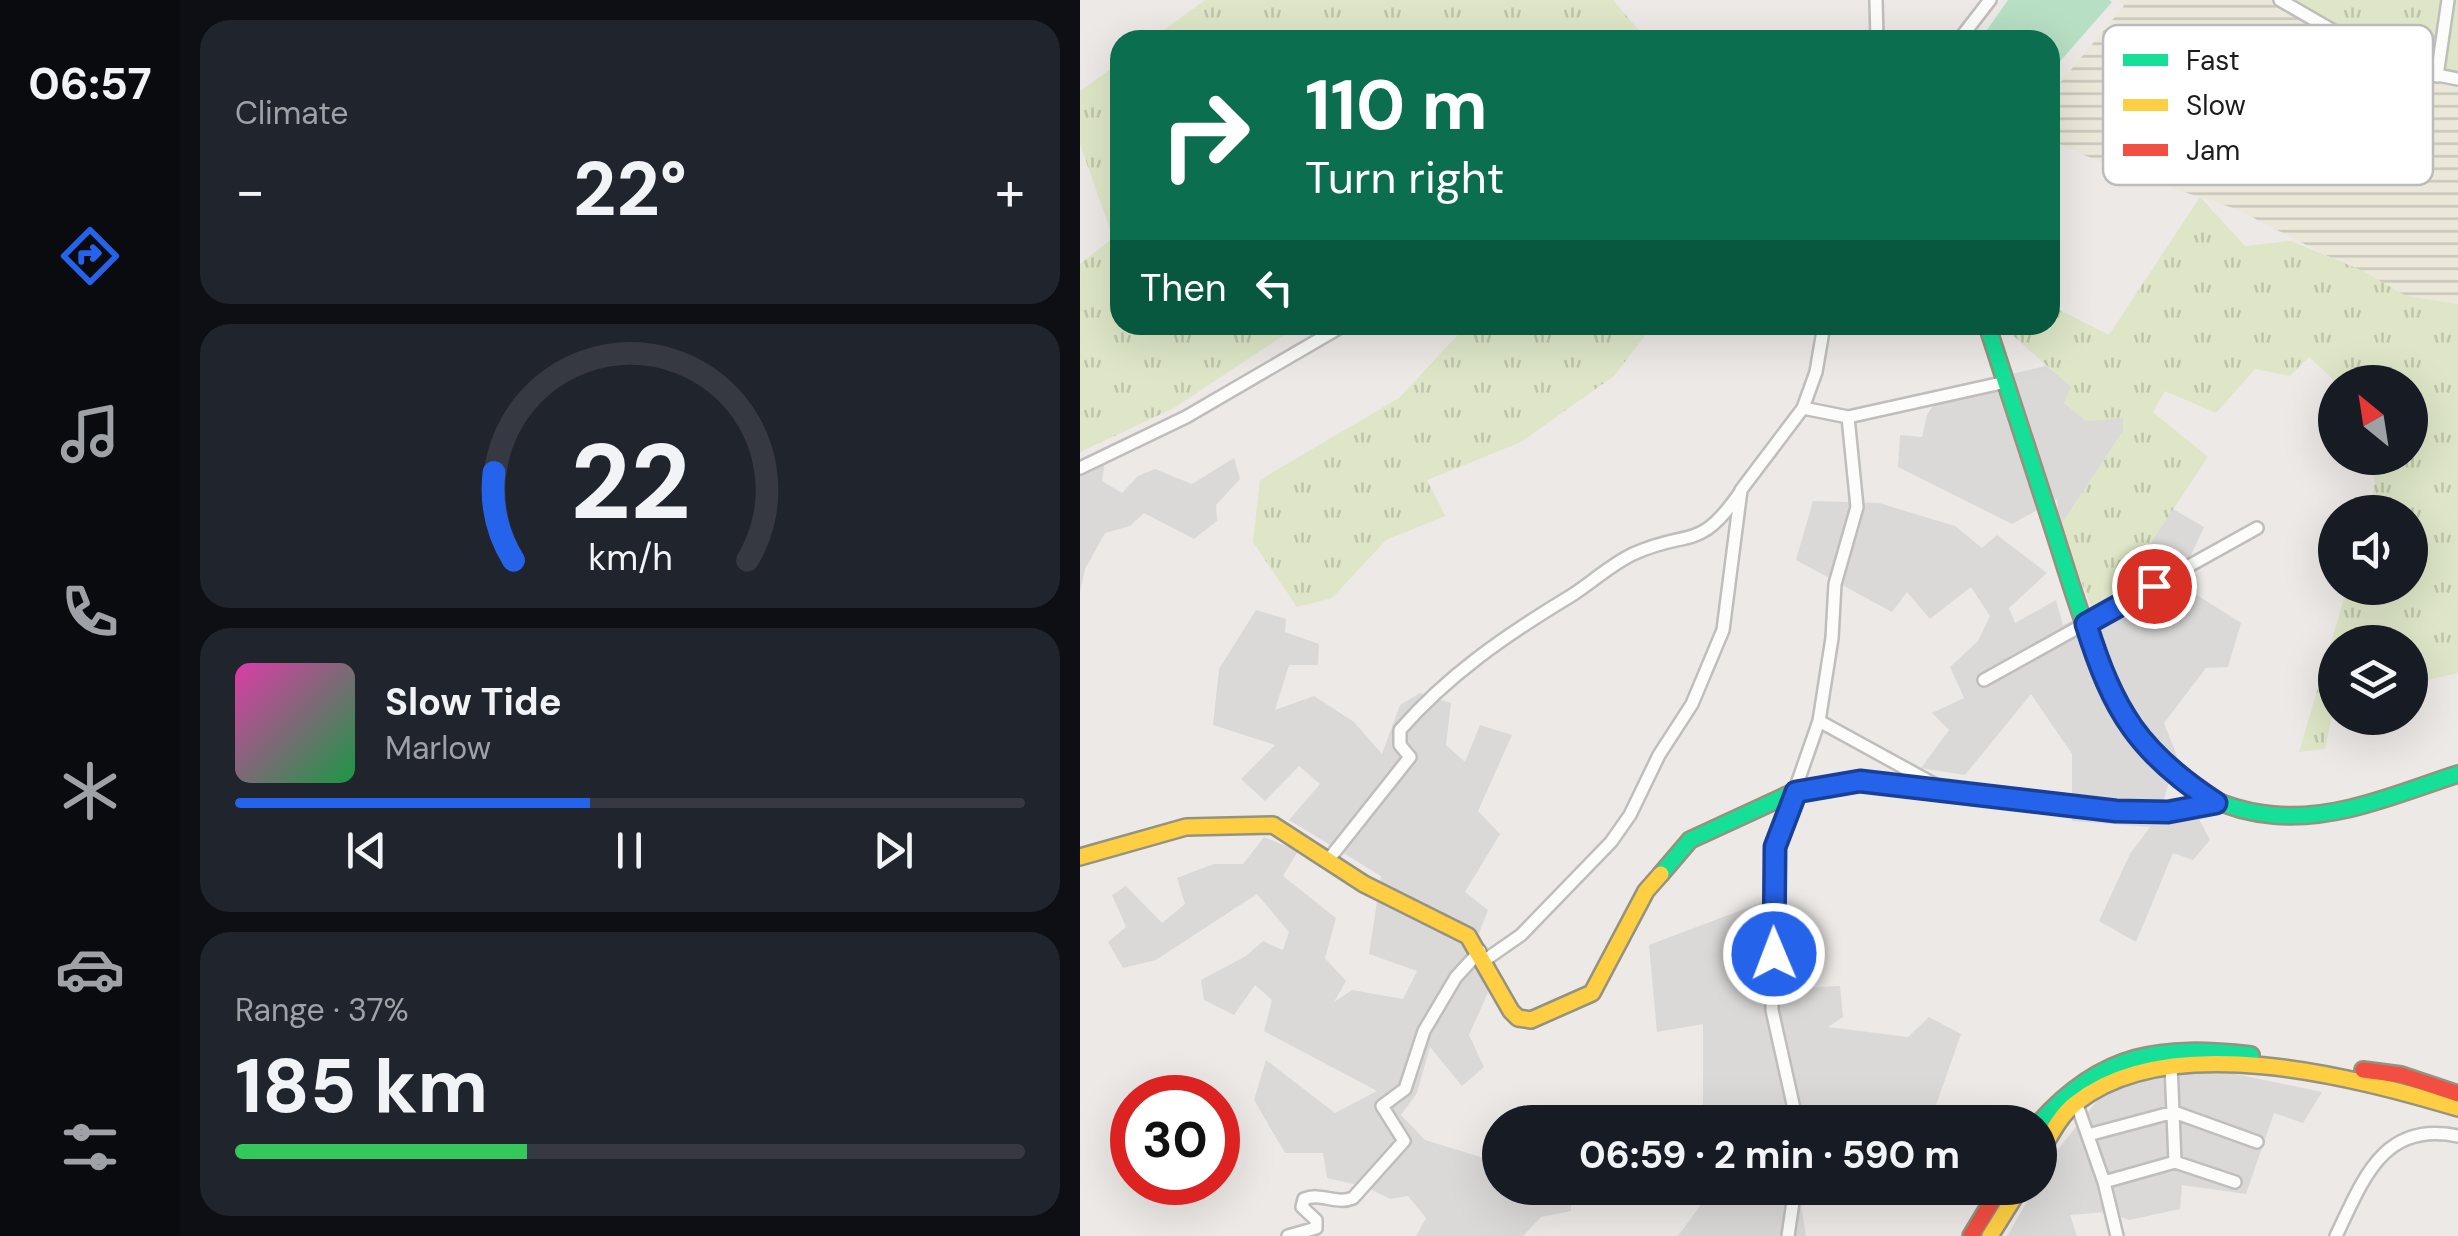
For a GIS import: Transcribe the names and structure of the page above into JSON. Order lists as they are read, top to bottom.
{
  "legend": ["Fast", "Slow", "Jam"],
  "north": "top left",
  "page": {
    "tabs": "06:57",
    "tile": [
      "Climate",
      ["Range · 37%", "185 km"]
    ],
    "turn": ["110 m", "Turn right"],
    "heat": ["−", "22°", "+"],
    "then": "Then",
    "song": ["Slow Tide", "Marlow"],
    "limit": "30",
    "trip": "06:59 · 2 min · 590 m",
    "gauge": ["22", "km/h"]
  }
}
